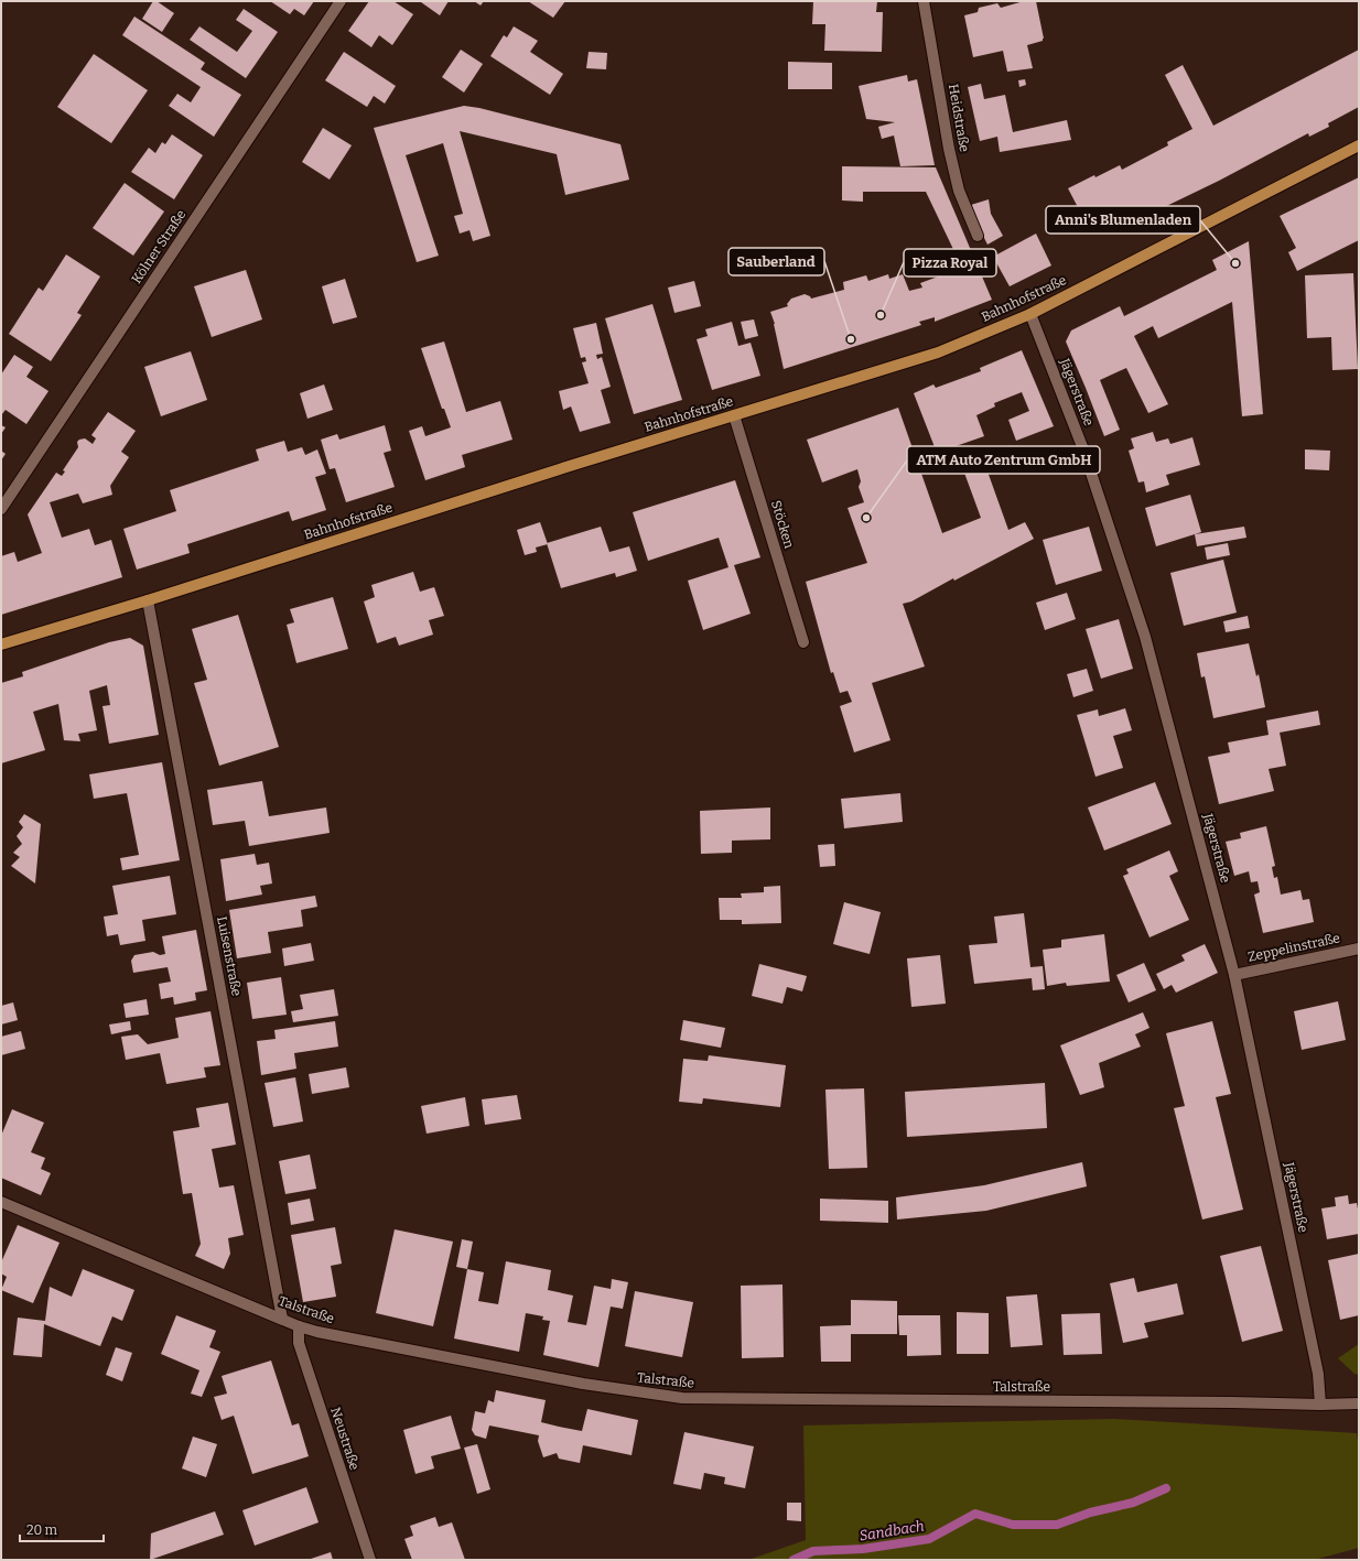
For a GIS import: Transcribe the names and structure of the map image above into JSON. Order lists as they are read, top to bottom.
{
  "streets": {
    "main road": ["Bahnhofstraße"],
    "street": [
      "Heidstraße",
      "Kölner Straße",
      "Jägerstraße",
      "Stöcken",
      "Zeppelinstraße",
      "Luisenstraße",
      "Talstraße",
      "Neustraße"
    ]
  },
  "crossings": [
    ["Bahnhofstraße", "Jägerstraße"],
    ["Bahnhofstraße", "Stöcken"],
    ["Bahnhofstraße", "Luisenstraße"],
    ["Jägerstraße", "Zeppelinstraße"],
    ["Jägerstraße", "Talstraße"],
    ["Luisenstraße", "Talstraße"],
    ["Talstraße", "Neustraße"]
  ],
  "water": ["Sandbach"],
  "places": [
    "Anni's Blumenladen",
    "Pizza Royal",
    "Sauberland",
    "ATM Auto Zentrum GmbH"
  ],
  "scale_bar": "20 m"
}
